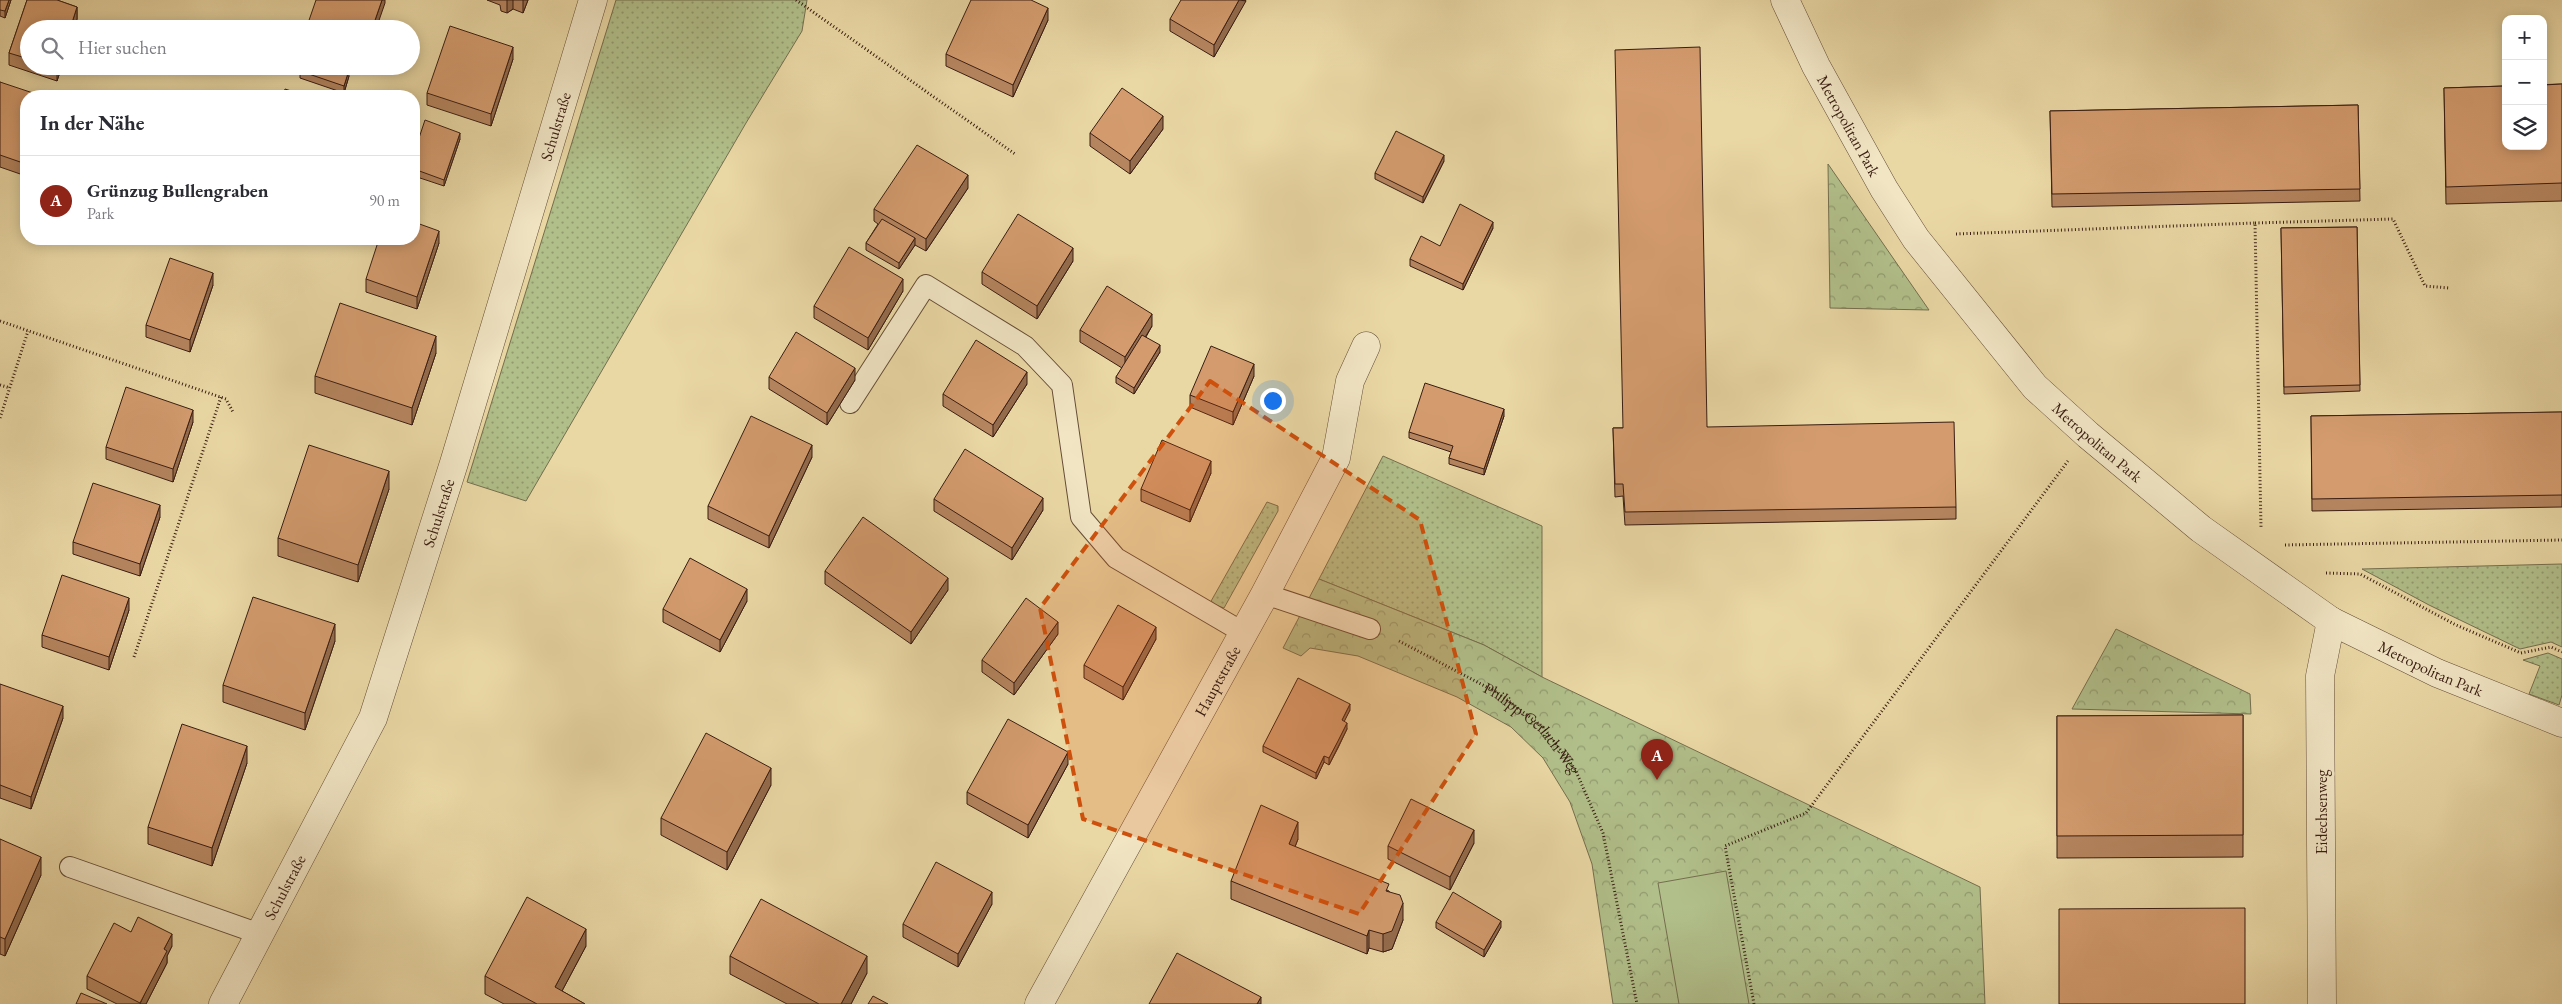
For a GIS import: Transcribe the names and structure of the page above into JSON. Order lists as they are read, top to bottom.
{
  "streets": {
    "street": [
      "Schulstraße",
      "Metropolitan Park",
      "Hauptstraße",
      "Eidechsenweg"
    ],
    "path": ["Philipp-Gerlach-Weg"]
  },
  "crossings": [
    ["Metropolitan Park", "Eidechsenweg"]
  ],
  "page": {
    "map_buttons": ["+", "−"],
    "search": "Hier suchen",
    "heading": "In der Nähe",
    "list": [
      {
        "mark": "A",
        "name": "Grünzug Bullengraben",
        "note": "Park",
        "value": "90 m"
      }
    ],
    "pins": "A"
  }
}
